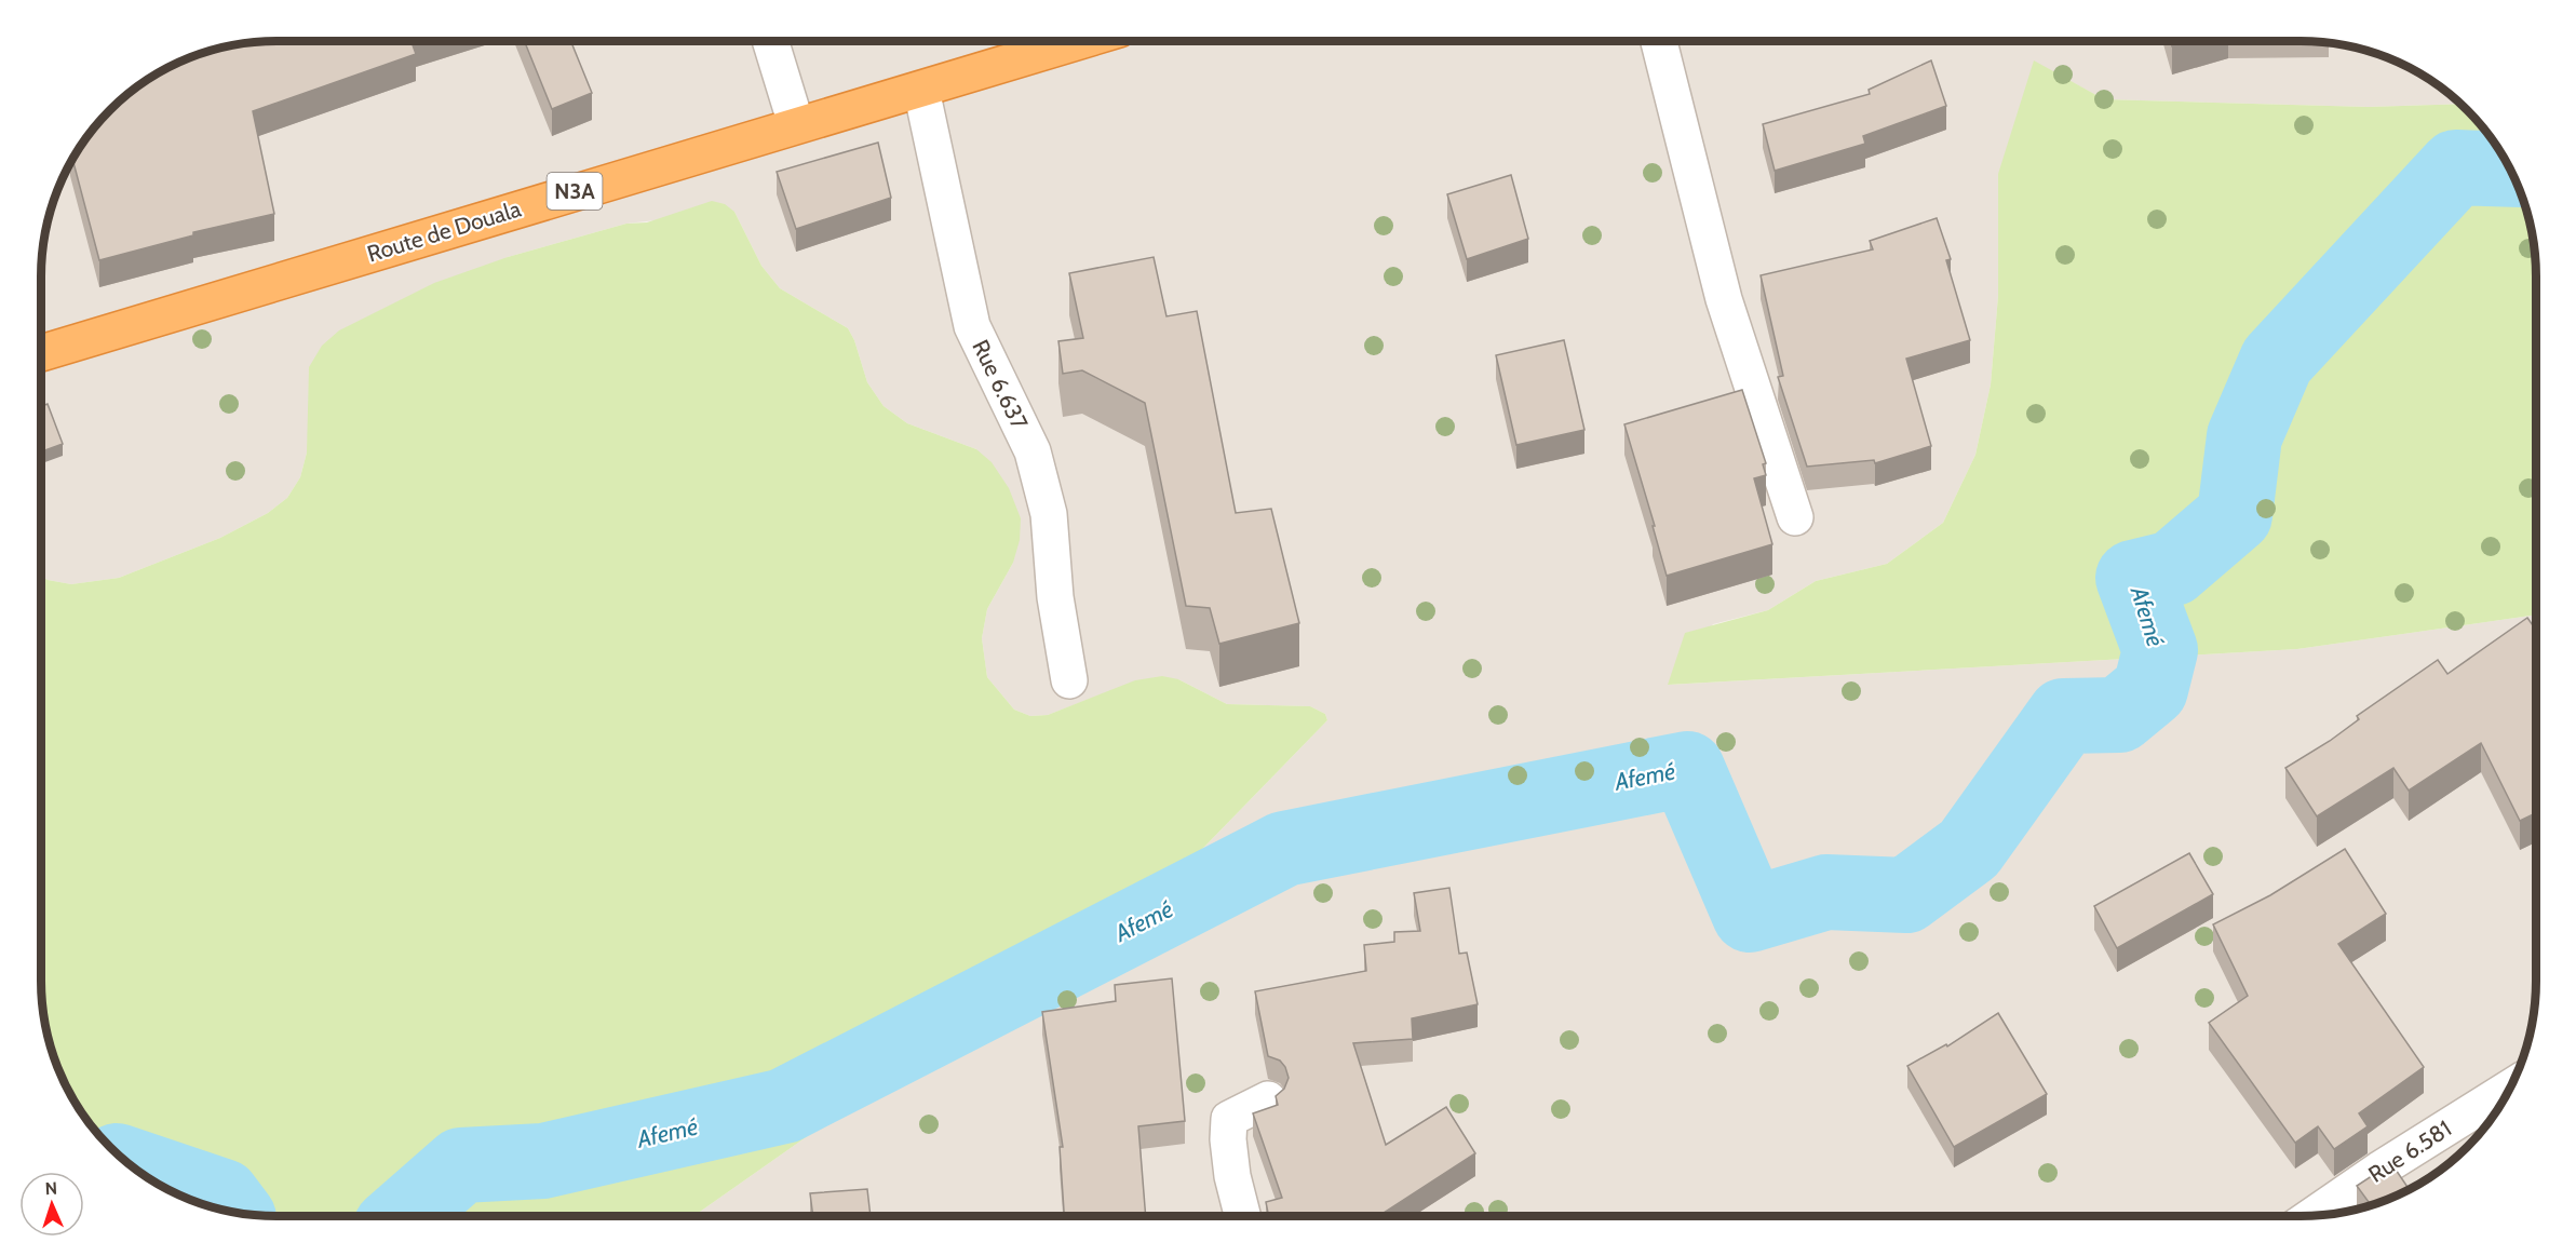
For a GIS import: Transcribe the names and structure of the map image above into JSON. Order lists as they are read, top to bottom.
{
  "streets": {
    "highway": ["N3A", "Route de Douala"],
    "street": ["Rue 6.637", "Rue 6.581"]
  },
  "crossings": [
    ["Route de Douala", "Rue 6.637"]
  ],
  "water": ["Afemé"],
  "north": "top"
}
